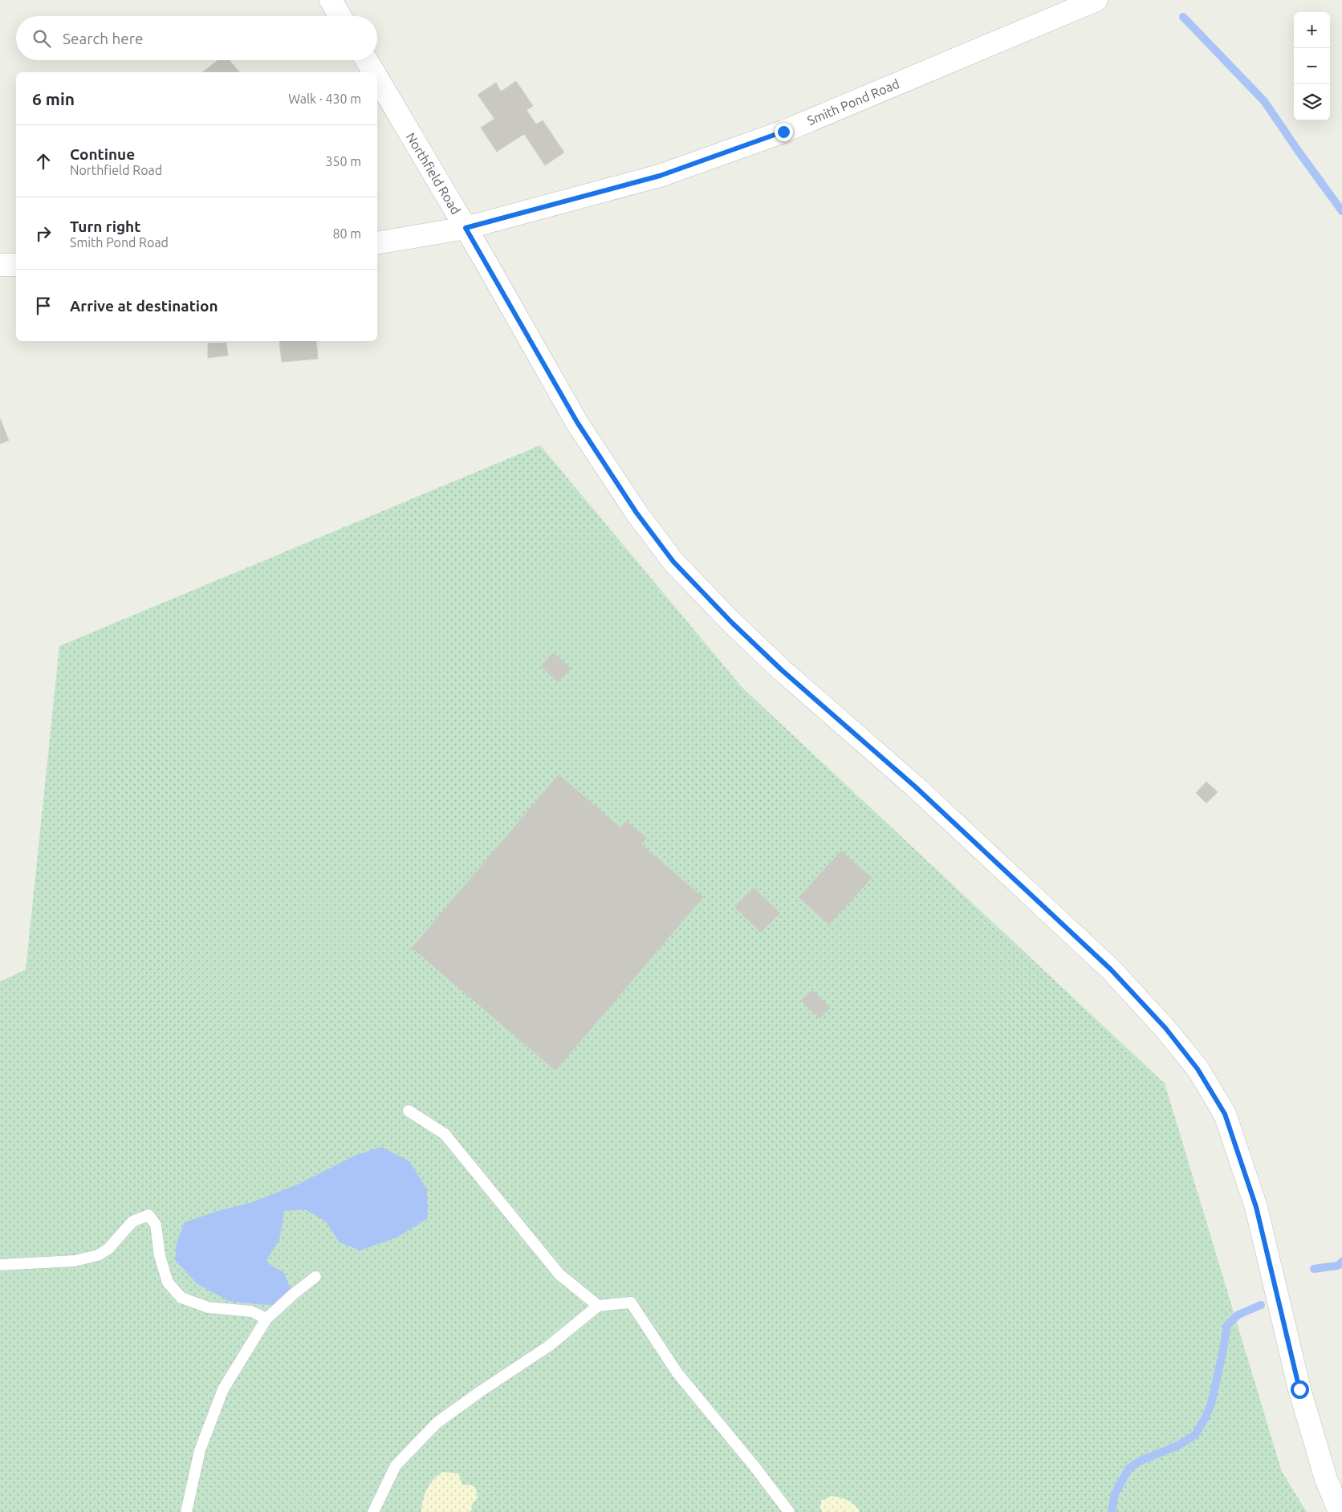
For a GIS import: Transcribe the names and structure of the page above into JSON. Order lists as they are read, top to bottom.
{
  "streets": {
    "street": ["Smith Pond Road", "Northfield Road"]
  },
  "crossings": [
    ["Smith Pond Road", "Northfield Road"]
  ],
  "page": {
    "map_buttons": ["+", "−"],
    "search": "Search here",
    "heading": ["6 min", "Walk · 430 m"],
    "list": [
      ["Continue", "Northfield Road", "350 m"],
      ["Turn right", "Smith Pond Road", "80 m"],
      "Arrive at destination"
    ]
  }
}
